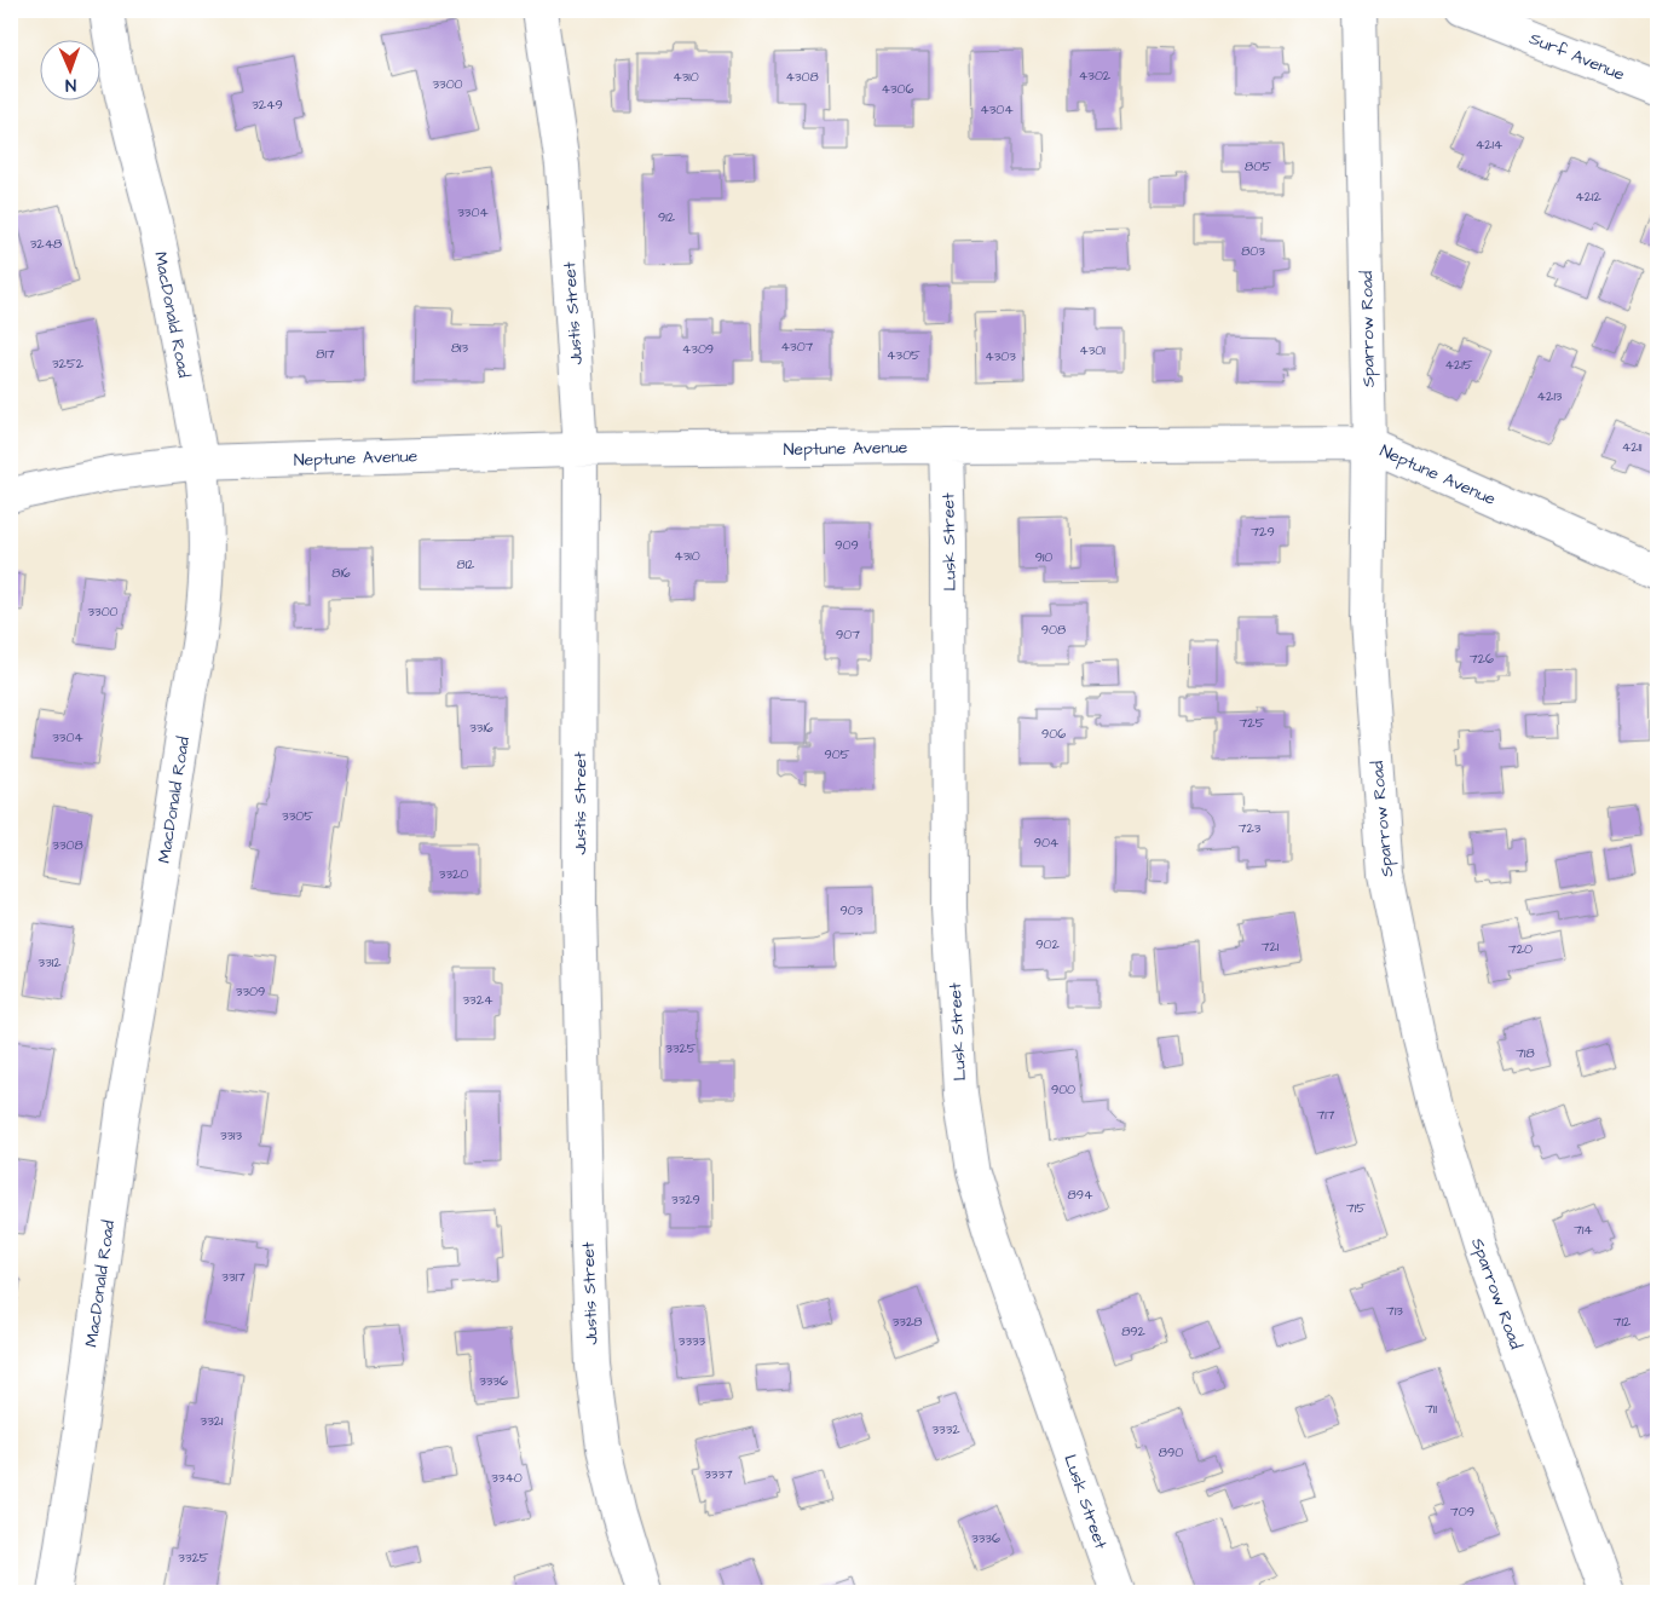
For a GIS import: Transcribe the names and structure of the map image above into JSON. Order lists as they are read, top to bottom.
{
  "streets": {
    "street": [
      "Surf Avenue",
      "Justis Street",
      "MacDonald Road",
      "Sparrow Road",
      "Neptune Avenue",
      "Lusk Street"
    ]
  },
  "crossings": [
    ["Justis Street", "Neptune Avenue"],
    ["MacDonald Road", "Neptune Avenue"],
    ["Sparrow Road", "Neptune Avenue"],
    ["Neptune Avenue", "Lusk Street"]
  ],
  "house_numbers": [
    "4302",
    "4310",
    "4308",
    "3300",
    "4306",
    "3249",
    "4304",
    "4214",
    "805",
    "4212",
    "3304",
    "912",
    "3248",
    "803",
    "4307",
    "813",
    "4309",
    "4301",
    "817",
    "4305",
    "4303",
    "3252",
    "4215",
    "4213",
    "4211",
    "729",
    "909",
    "4310",
    "910",
    "812",
    "816",
    "3300",
    "908",
    "907",
    "726",
    "725",
    "3316",
    "906",
    "3304",
    "905",
    "3305",
    "723",
    "904",
    "3308",
    "3320",
    "903",
    "902",
    "721",
    "720",
    "3312",
    "3309",
    "3324",
    "3325",
    "718",
    "900",
    "717",
    "3313",
    "894",
    "3329",
    "715",
    "714",
    "3317",
    "713",
    "3328",
    "712",
    "892",
    "3333",
    "3336",
    "711",
    "3321",
    "3332",
    "890",
    "3337",
    "3340",
    "709",
    "3336",
    "3325"
  ],
  "north": "bottom"
}
